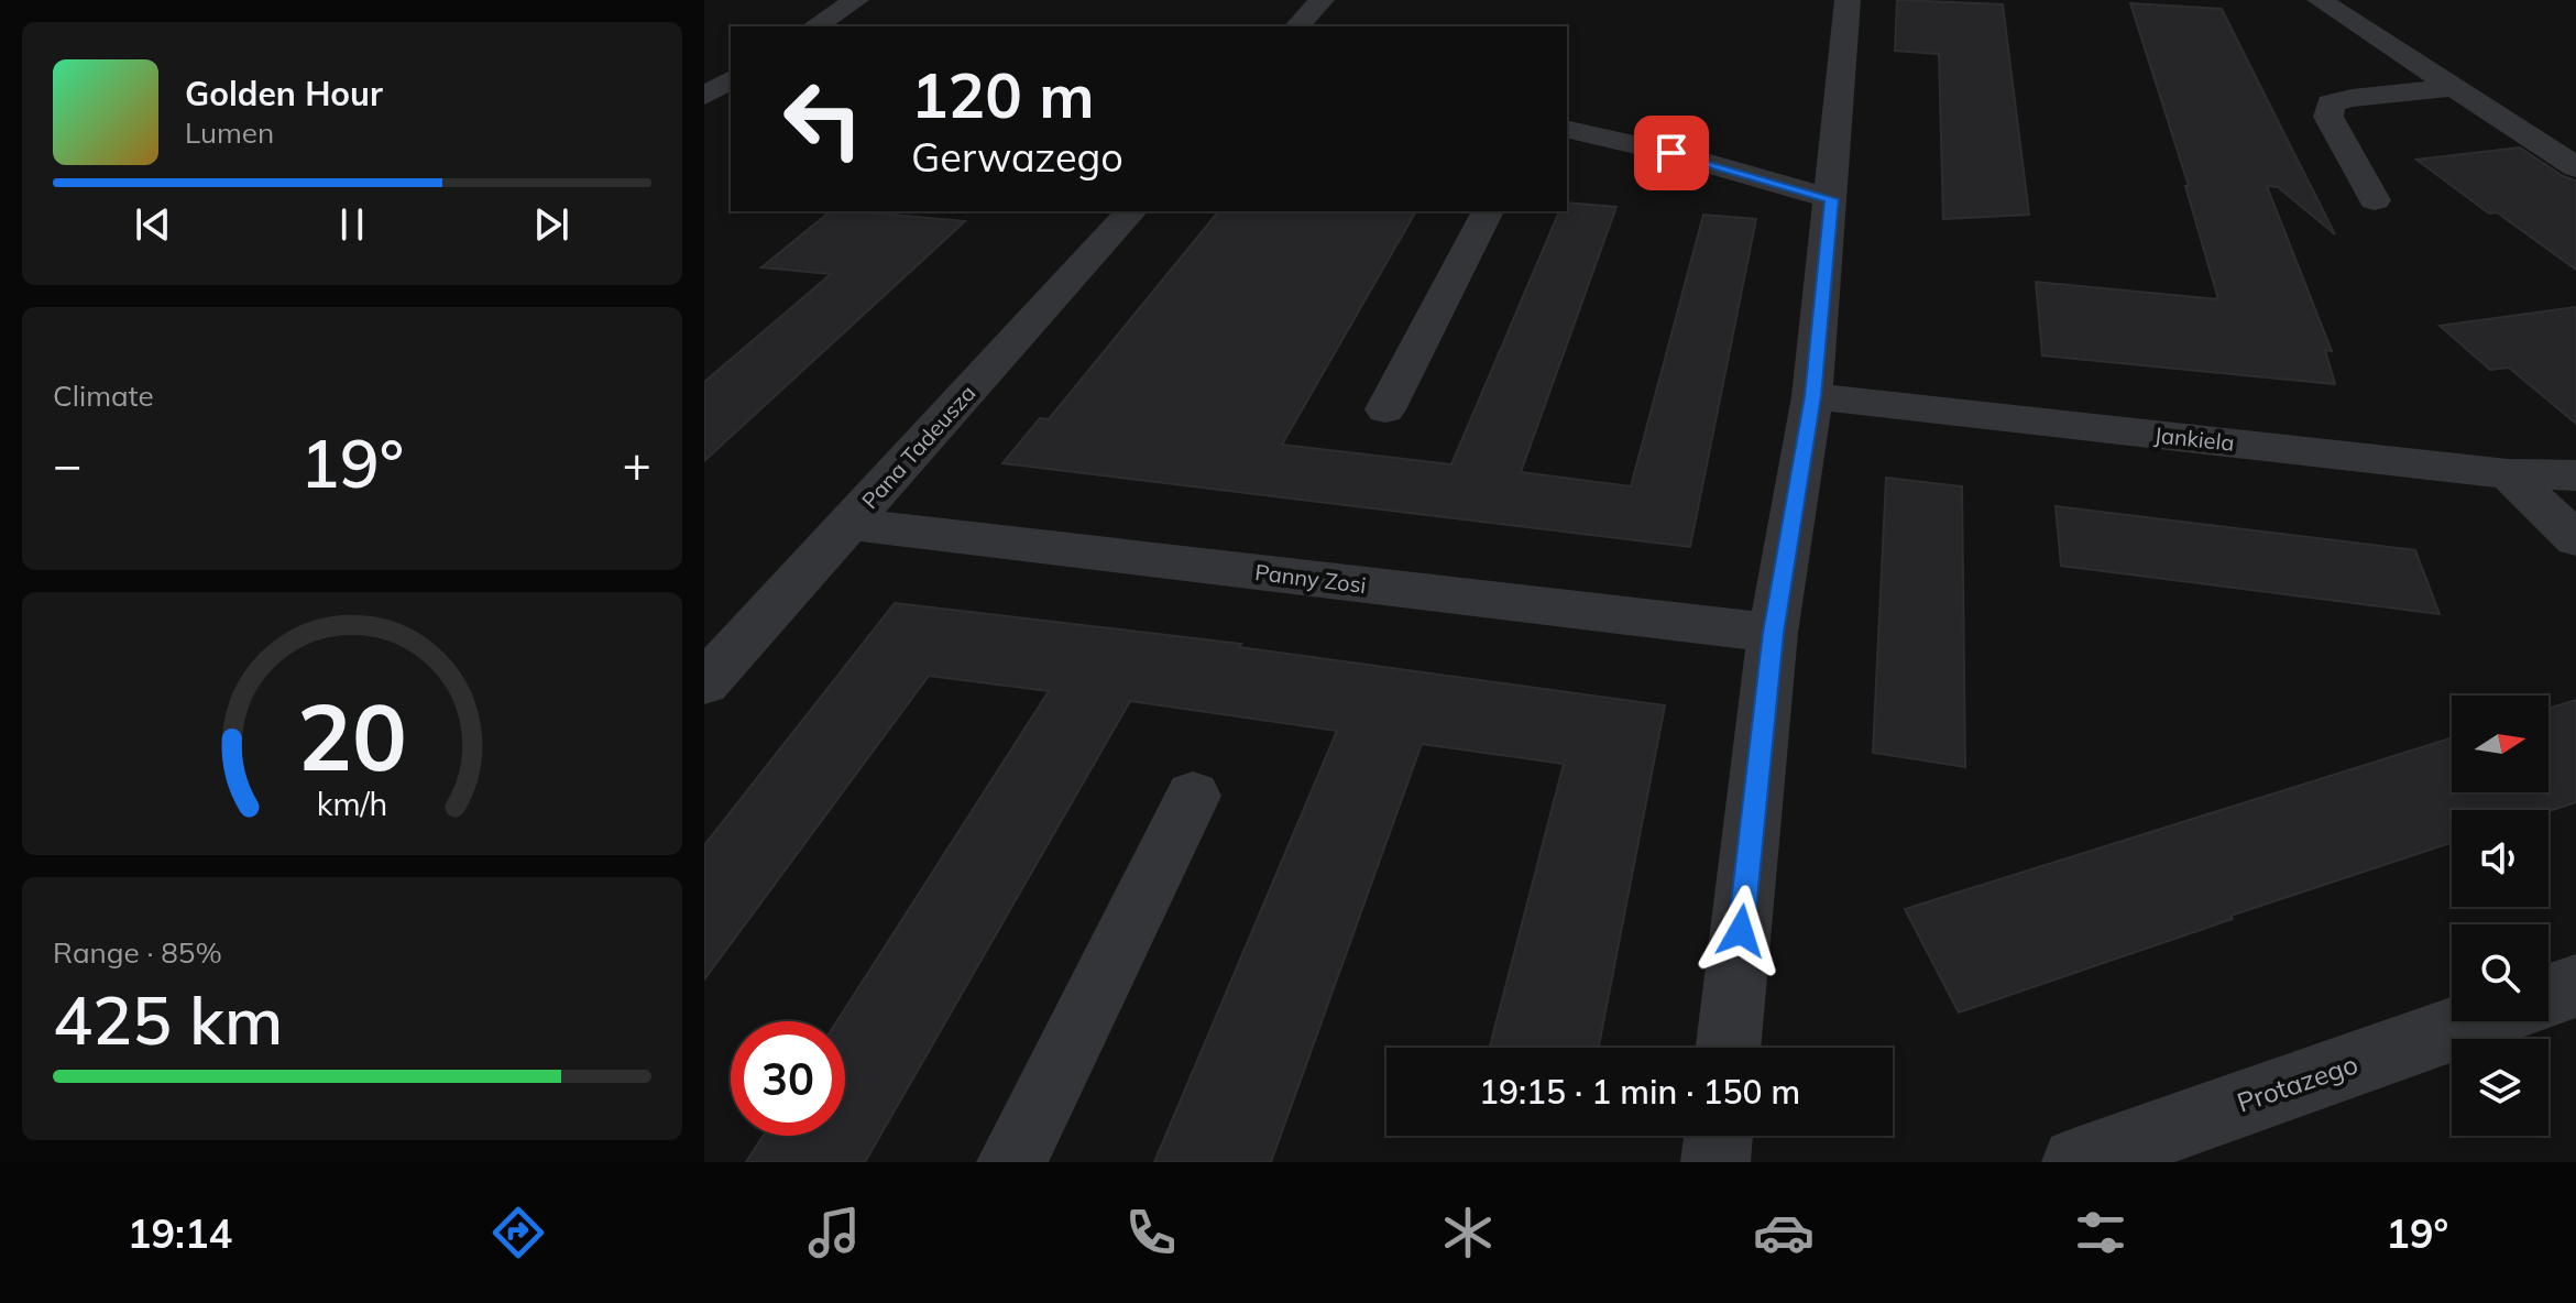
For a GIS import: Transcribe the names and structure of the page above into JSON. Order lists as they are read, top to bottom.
{
  "streets": {
    "street": [
      "Jankiela",
      "Pana Tadeusza",
      "Panny Zosi",
      "Protazego"
    ]
  },
  "crossings": [
    ["Pana Tadeusza", "Panny Zosi"]
  ],
  "north": "right",
  "page": {
    "turn": ["120 m", "Gerwazego"],
    "song": ["Golden Hour", "Lumen"],
    "tile": [
      "Climate",
      ["Range · 85%", "425 km"]
    ],
    "heat": ["−", "19°", "+"],
    "limit": "30",
    "trip": "19:15 · 1 min · 150 m",
    "tabs": ["19:14", "19°"],
    "gauge": ["20", "km/h"]
  }
}
